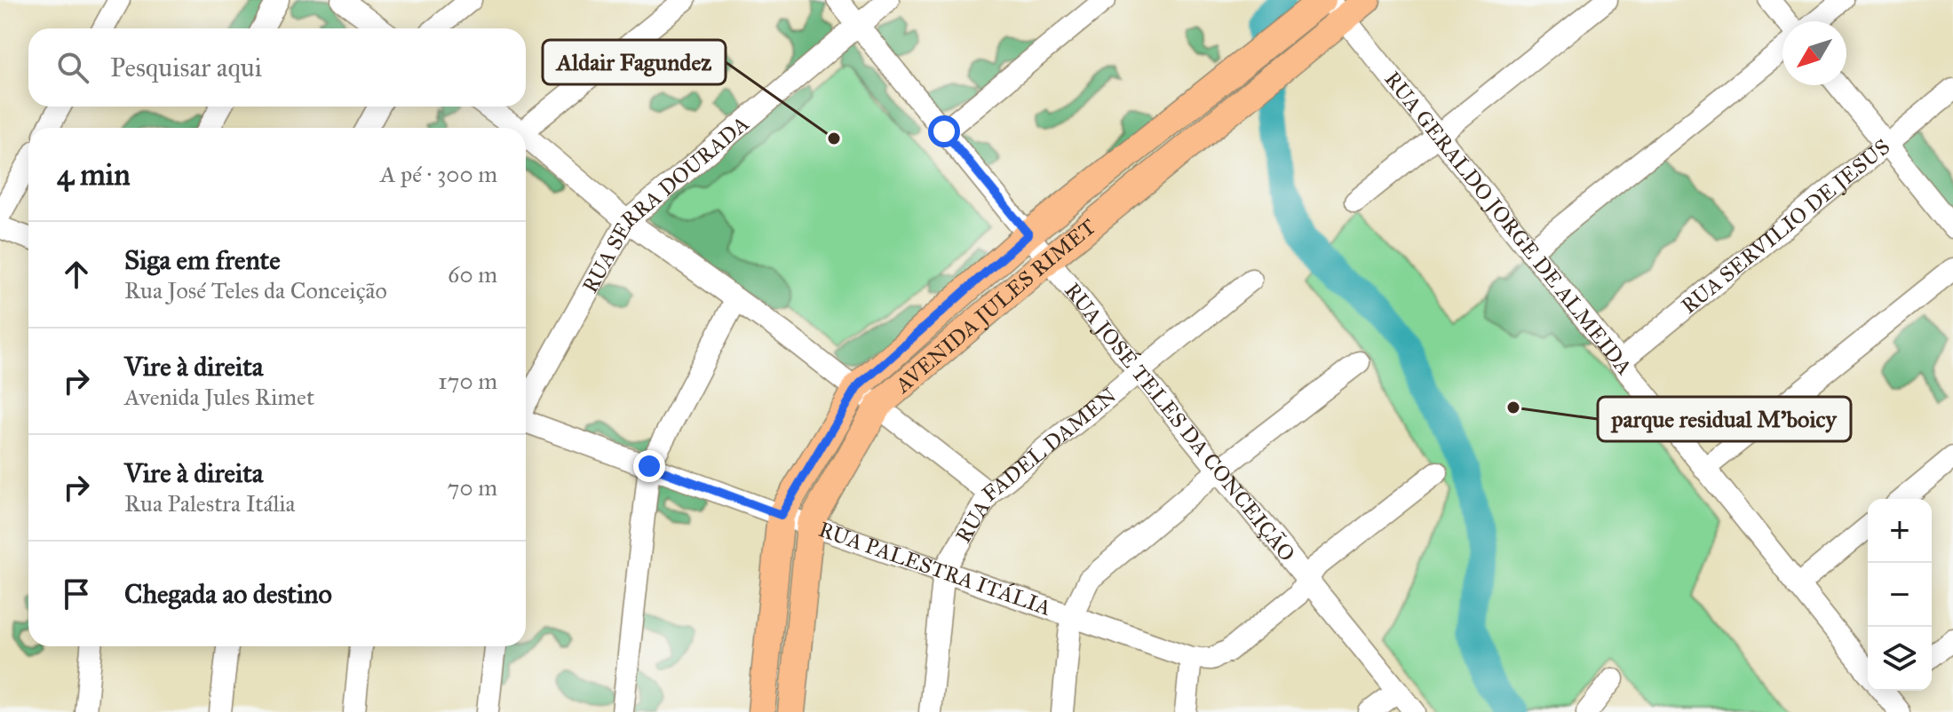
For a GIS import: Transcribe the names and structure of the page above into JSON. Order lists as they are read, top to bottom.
{
  "streets": {
    "main road": ["AVENIDA JULES RIMET"],
    "street": [
      "RUA SERRA DOURADA",
      "RUA GERALDO JORGE DE ALMEIDA",
      "RUA SERVILIO DE JESUS",
      "RUA JOSÉ TELES DA CONCEIÇÃO",
      "RUA FADEL DAMEN",
      "RUA PALESTRA ITÁLIA"
    ]
  },
  "crossings": [
    ["RUA SERRA DOURADA", "RUA JOSÉ TELES DA CONCEIÇÃO"],
    ["RUA GERALDO JORGE DE ALMEIDA", "RUA SERVILIO DE JESUS"],
    ["RUA GERALDO JORGE DE ALMEIDA", "AVENIDA JULES RIMET"],
    ["AVENIDA JULES RIMET", "RUA JOSÉ TELES DA CONCEIÇÃO"],
    ["AVENIDA JULES RIMET", "RUA PALESTRA ITÁLIA"],
    ["RUA JOSÉ TELES DA CONCEIÇÃO", "RUA FADEL DAMEN"],
    ["RUA FADEL DAMEN", "RUA PALESTRA ITÁLIA"]
  ],
  "places": ["Aldair Fagundez", "parque residual M'boicy"],
  "north": "bottom left",
  "page": {
    "search": "Pesquisar aqui",
    "heading": ["4 min", "A pé · 300 m"],
    "list": [
      ["Siga em frente", "Rua José Teles da Conceição", "60 m"],
      ["Vire à direita", "Avenida Jules Rimet", "170 m"],
      ["Vire à direita", "Rua Palestra Itália", "70 m"],
      "Chegada ao destino"
    ],
    "map_buttons": ["+", "−"]
  }
}
